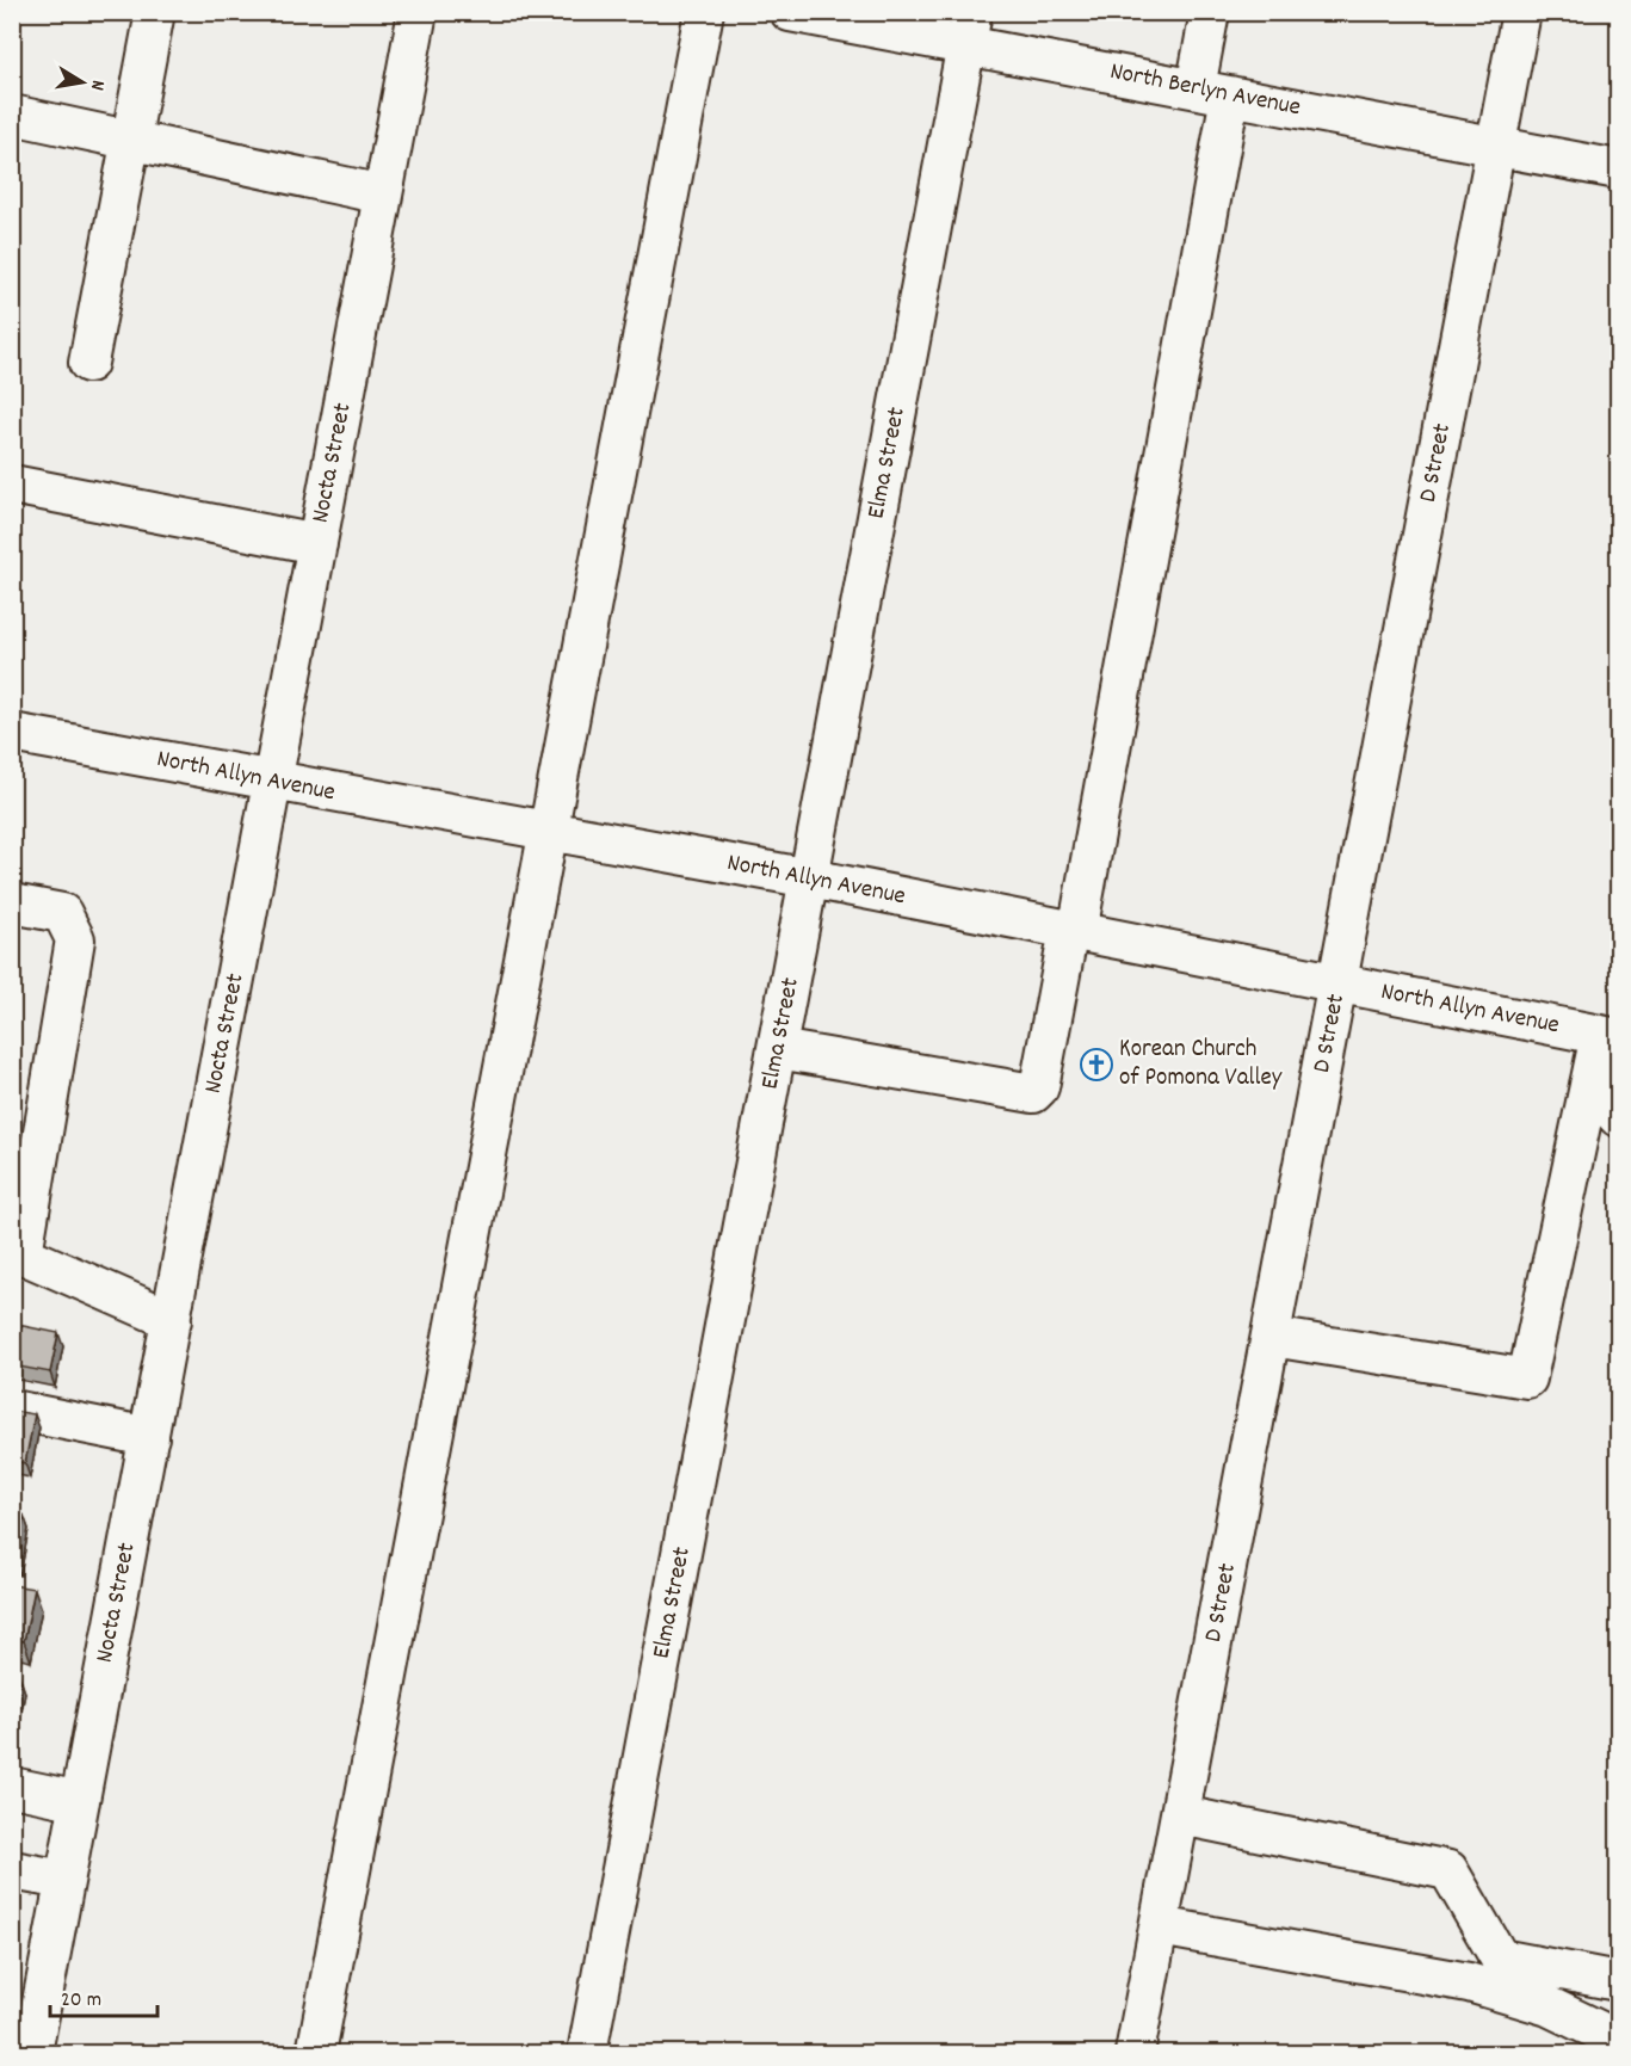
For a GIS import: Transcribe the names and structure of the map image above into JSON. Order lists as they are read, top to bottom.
{
  "streets": {
    "street": [
      "North Berlyn Avenue",
      "Nocta Street",
      "Elma Street",
      "D Street",
      "North Allyn Avenue"
    ]
  },
  "crossings": [
    ["North Berlyn Avenue", "Elma Street"],
    ["North Berlyn Avenue", "D Street"],
    ["Nocta Street", "North Allyn Avenue"],
    ["Elma Street", "North Allyn Avenue"],
    ["D Street", "North Allyn Avenue"]
  ],
  "places": {
    "church": ["Korean Church of Pomona Valley"]
  },
  "scale_bar": "20 m",
  "north": "right"
}
